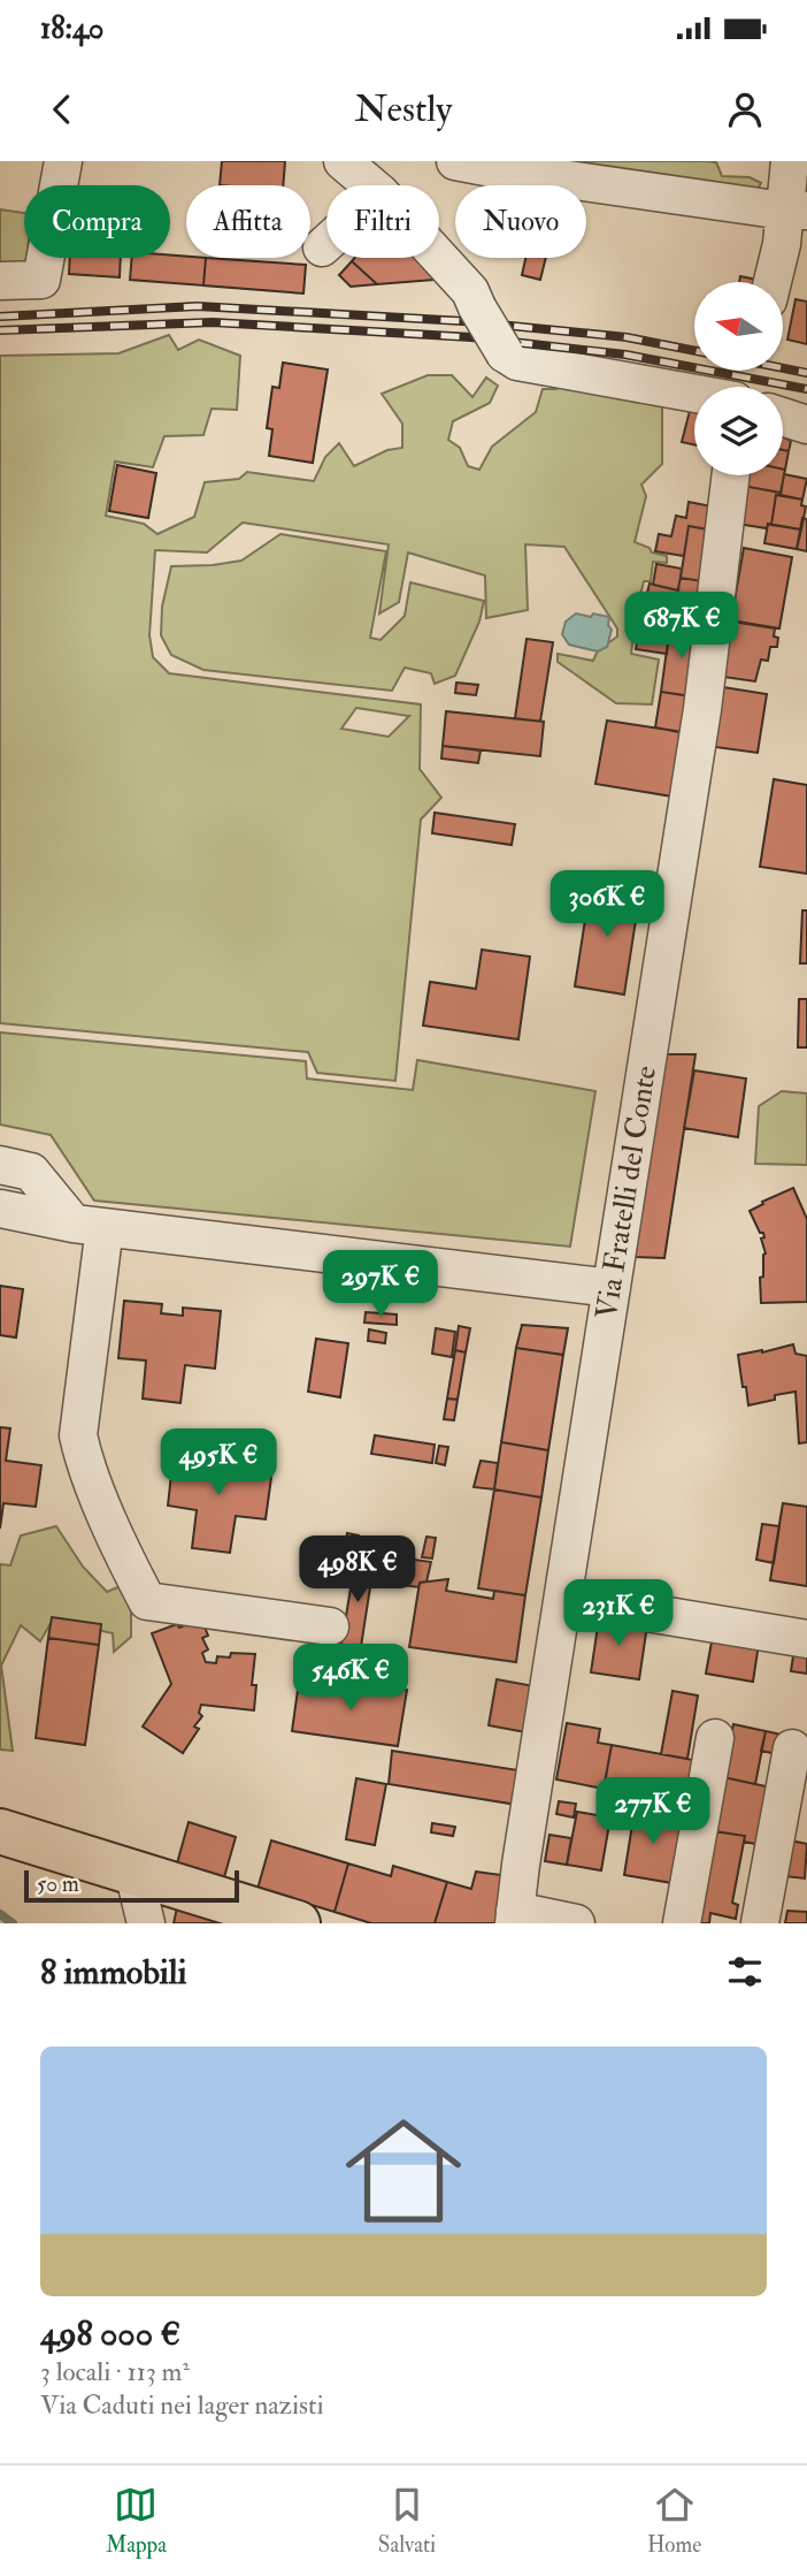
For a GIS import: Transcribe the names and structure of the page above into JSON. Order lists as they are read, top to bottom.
{
  "streets": {
    "street": ["Via Fratelli del Conte"]
  },
  "scale_bar": "50 m",
  "north": "left",
  "page": {
    "status": "18:40",
    "header": "Nestly",
    "chip": [
      "Compra",
      "Affitta",
      "Filtri",
      "Nuovo"
    ],
    "price": [
      "687K €",
      "306K €",
      "297K €",
      "495K €",
      "498K €",
      "231K €",
      "546K €",
      "277K €"
    ],
    "scale": "50 m",
    "heading": "8 immobili",
    "list": [
      {
        "name": "498 000 €",
        "note": "3 locali · 113 m² · Via Caduti nei lager nazisti"
      }
    ],
    "tabs": ["Mappa", "Salvati", "Home"]
  }
}
